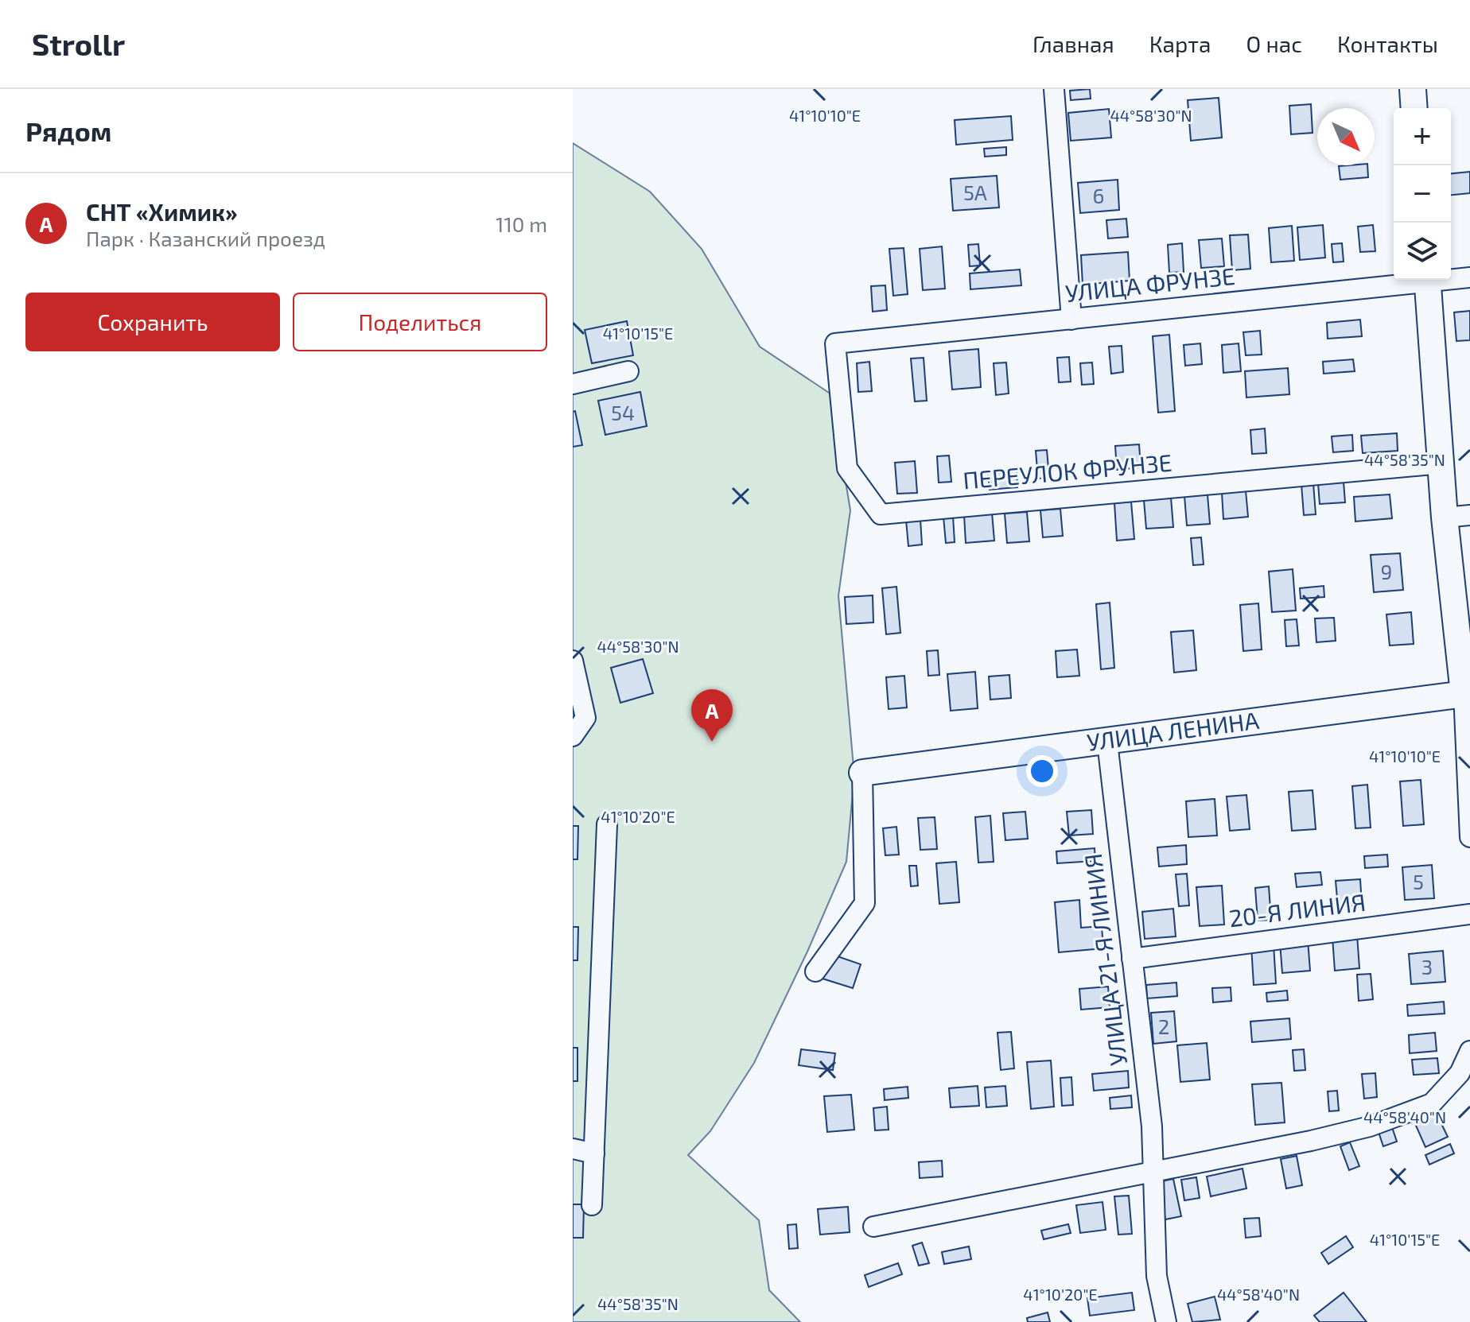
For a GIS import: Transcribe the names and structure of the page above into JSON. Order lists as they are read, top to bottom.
{
  "streets": {
    "street": [
      "УЛИЦА ФРУНЗЕ",
      "ПЕРЕУЛОК ФРУНЗЕ",
      "УЛИЦА ЛЕНИНА",
      "20-Я ЛИНИЯ",
      "УЛИЦА 21-Я ЛИНИЯ"
    ]
  },
  "crossings": [
    ["УЛИЦА ФРУНЗЕ", "ПЕРЕУЛОК ФРУНЗЕ"],
    ["УЛИЦА ЛЕНИНА", "УЛИЦА 21-Я ЛИНИЯ"],
    ["20-Я ЛИНИЯ", "УЛИЦА 21-Я ЛИНИЯ"]
  ],
  "house_numbers": [
    "5А",
    "6",
    "54",
    "9",
    "5",
    "3",
    "2"
  ],
  "north": "bottom right",
  "page": {
    "header": "Strollr",
    "nav": [
      "Главная",
      "Карта",
      "О нас",
      "Контакты"
    ],
    "heading": "Рядом",
    "map_buttons": ["+", "−"],
    "list": [
      {
        "mark": "A",
        "name": "СНТ «Химик»",
        "note": "Парк · Казанский проезд",
        "value": "110 m"
      }
    ],
    "buttons": ["Сохранить", "Поделиться"],
    "pins": "A"
  },
  "coordinates": [
    "44°58'30\"N",
    "41°10'10\"E",
    "41°10'15\"E",
    "44°58'35\"N",
    "41°10'20\"E",
    "44°58'40\"N"
  ]
}
